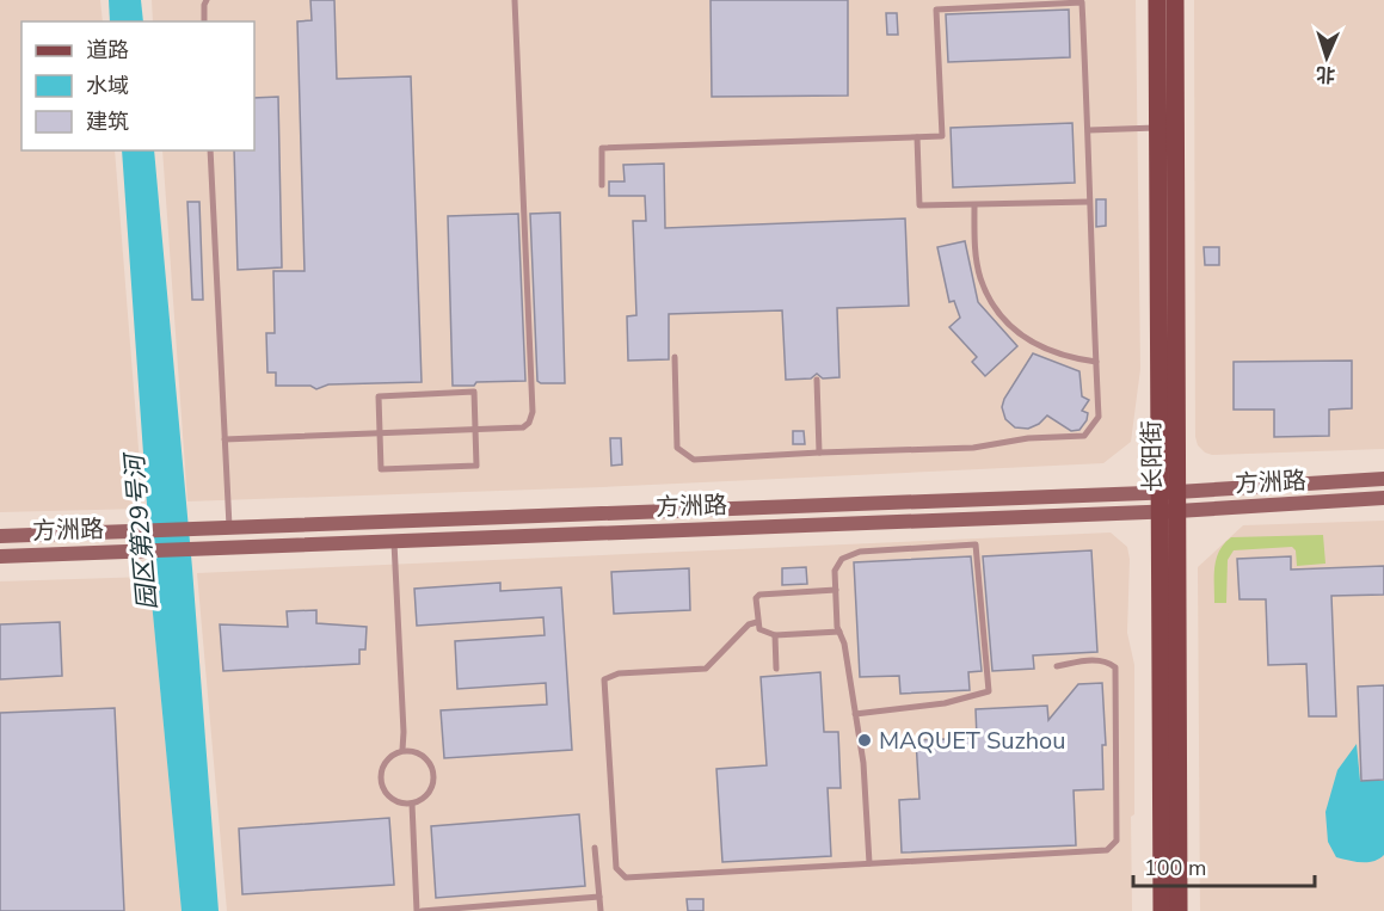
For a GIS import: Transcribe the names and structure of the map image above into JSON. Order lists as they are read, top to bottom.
{
  "streets": {
    "main road": ["长阳街", "方洲路"]
  },
  "crossings": [
    ["长阳街", "方洲路"]
  ],
  "water": ["园区第29号河"],
  "places": ["MAQUET Suzhou"],
  "legend": ["道路", "水域", "建筑"],
  "scale_bar": "100 m",
  "north": "bottom"
}
